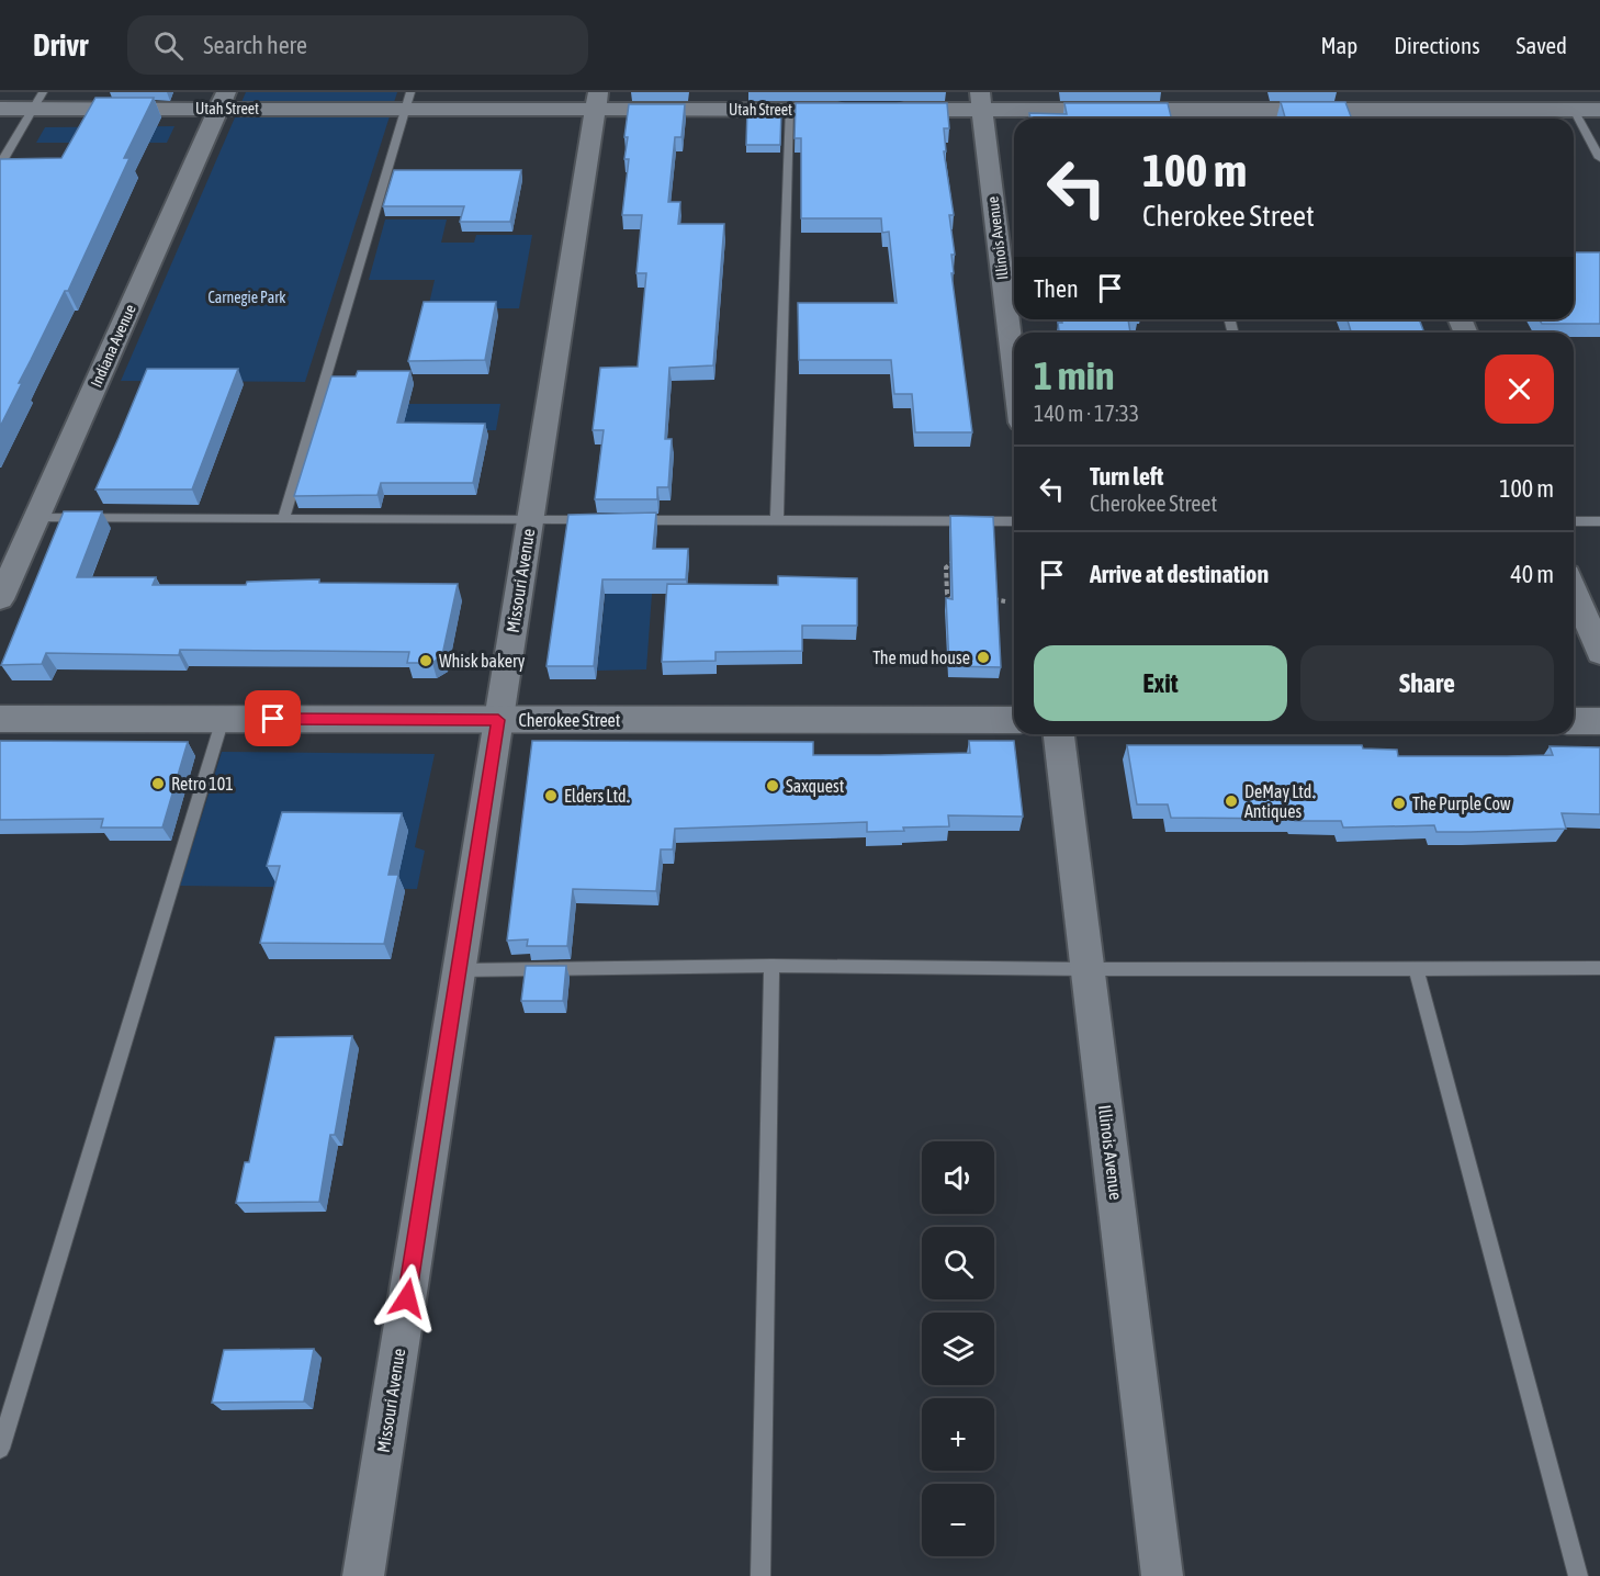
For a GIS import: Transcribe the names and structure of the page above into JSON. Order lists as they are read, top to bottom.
{
  "streets": {
    "street": [
      "Utah Street",
      "Illinois Avenue",
      "Indiana Avenue",
      "Missouri Avenue",
      "Cherokee Street"
    ]
  },
  "crossings": [
    ["Utah Street", "Indiana Avenue"],
    ["Utah Street", "Missouri Avenue"],
    ["Missouri Avenue", "Cherokee Street"]
  ],
  "parks": ["Carnegie Park"],
  "places": [
    "The mud house",
    "Whisk bakery",
    "Retro 101",
    "Saxquest",
    "Elders Ltd.",
    "DeMay Ltd. Antiques",
    "The Purple Cow"
  ],
  "page": {
    "header": "Drivr",
    "search": "Search here",
    "nav": ["Map", "Directions", "Saved"],
    "turn": ["100 m", "Cherokee Street"],
    "then": "Then",
    "heading": ["1 min", "140 m · 17:33"],
    "list": [
      {
        "name": "Turn left",
        "note": "Cherokee Street",
        "value": "100 m"
      },
      {
        "name": "Arrive at destination",
        "value": "40 m"
      }
    ],
    "buttons": ["Exit", "Share"],
    "map_buttons": ["+", "−"]
  }
}
